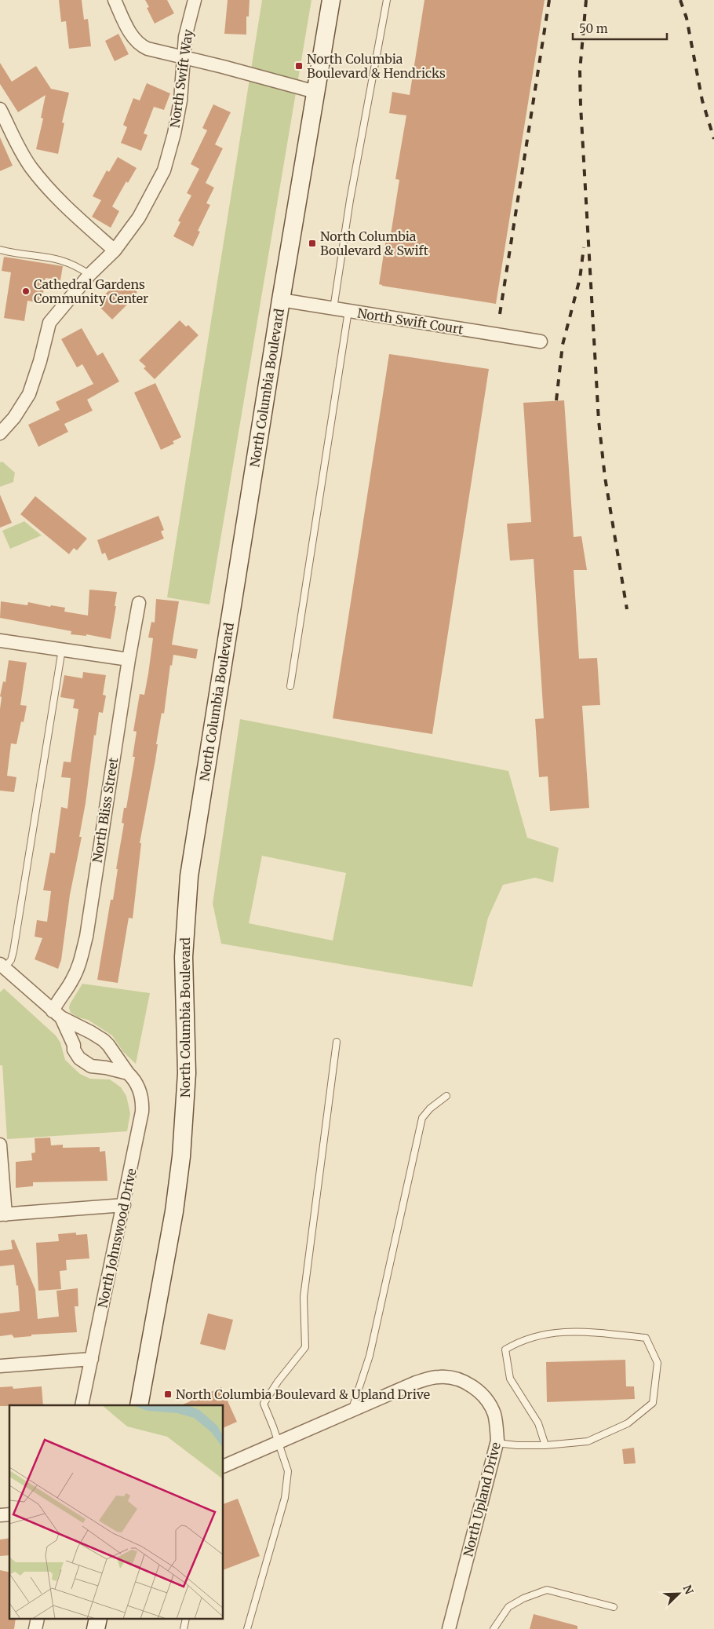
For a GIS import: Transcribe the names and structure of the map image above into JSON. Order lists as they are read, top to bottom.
{
  "streets": {
    "main road": ["North Columbia Boulevard"],
    "street": [
      "North Swift Way",
      "North Swift Court",
      "North Bliss Street",
      "North Johnswood Drive",
      "North Upland Drive"
    ]
  },
  "crossings": [
    ["North Swift Court", "North Columbia Boulevard"],
    ["North Bliss Street", "North Johnswood Drive"]
  ],
  "places": {
    "transit": ["North Columbia Boulevard & Hendricks", "North Columbia Boulevard & Swift", "North Columbia Boulevard & Upland Drive"],
    "other": ["Cathedral Gardens Community Center"]
  },
  "scale_bar": "50 m",
  "north": "top right"
}
